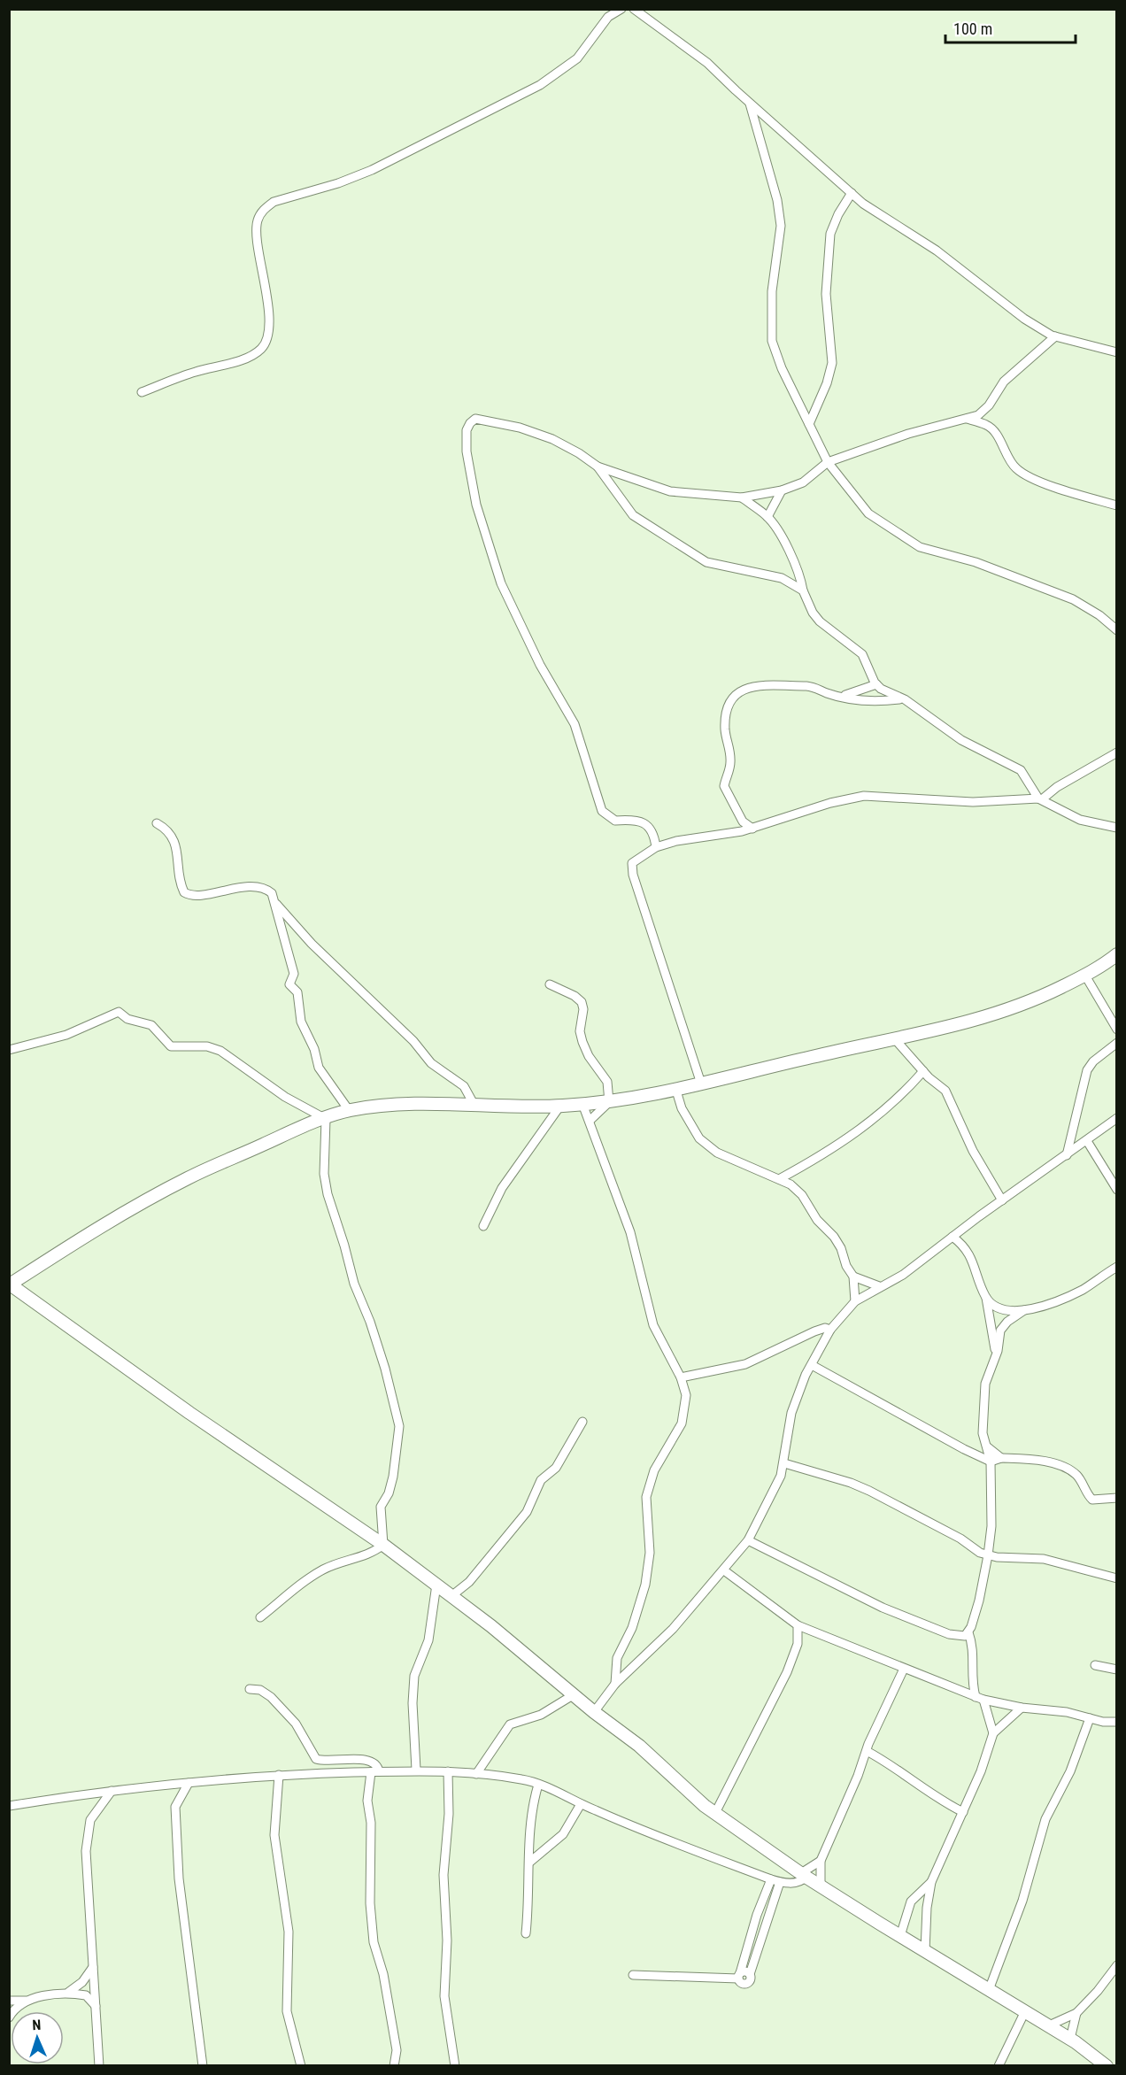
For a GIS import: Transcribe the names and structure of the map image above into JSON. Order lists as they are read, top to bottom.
{
  "scale_bar": "100 m",
  "north": "top"
}
